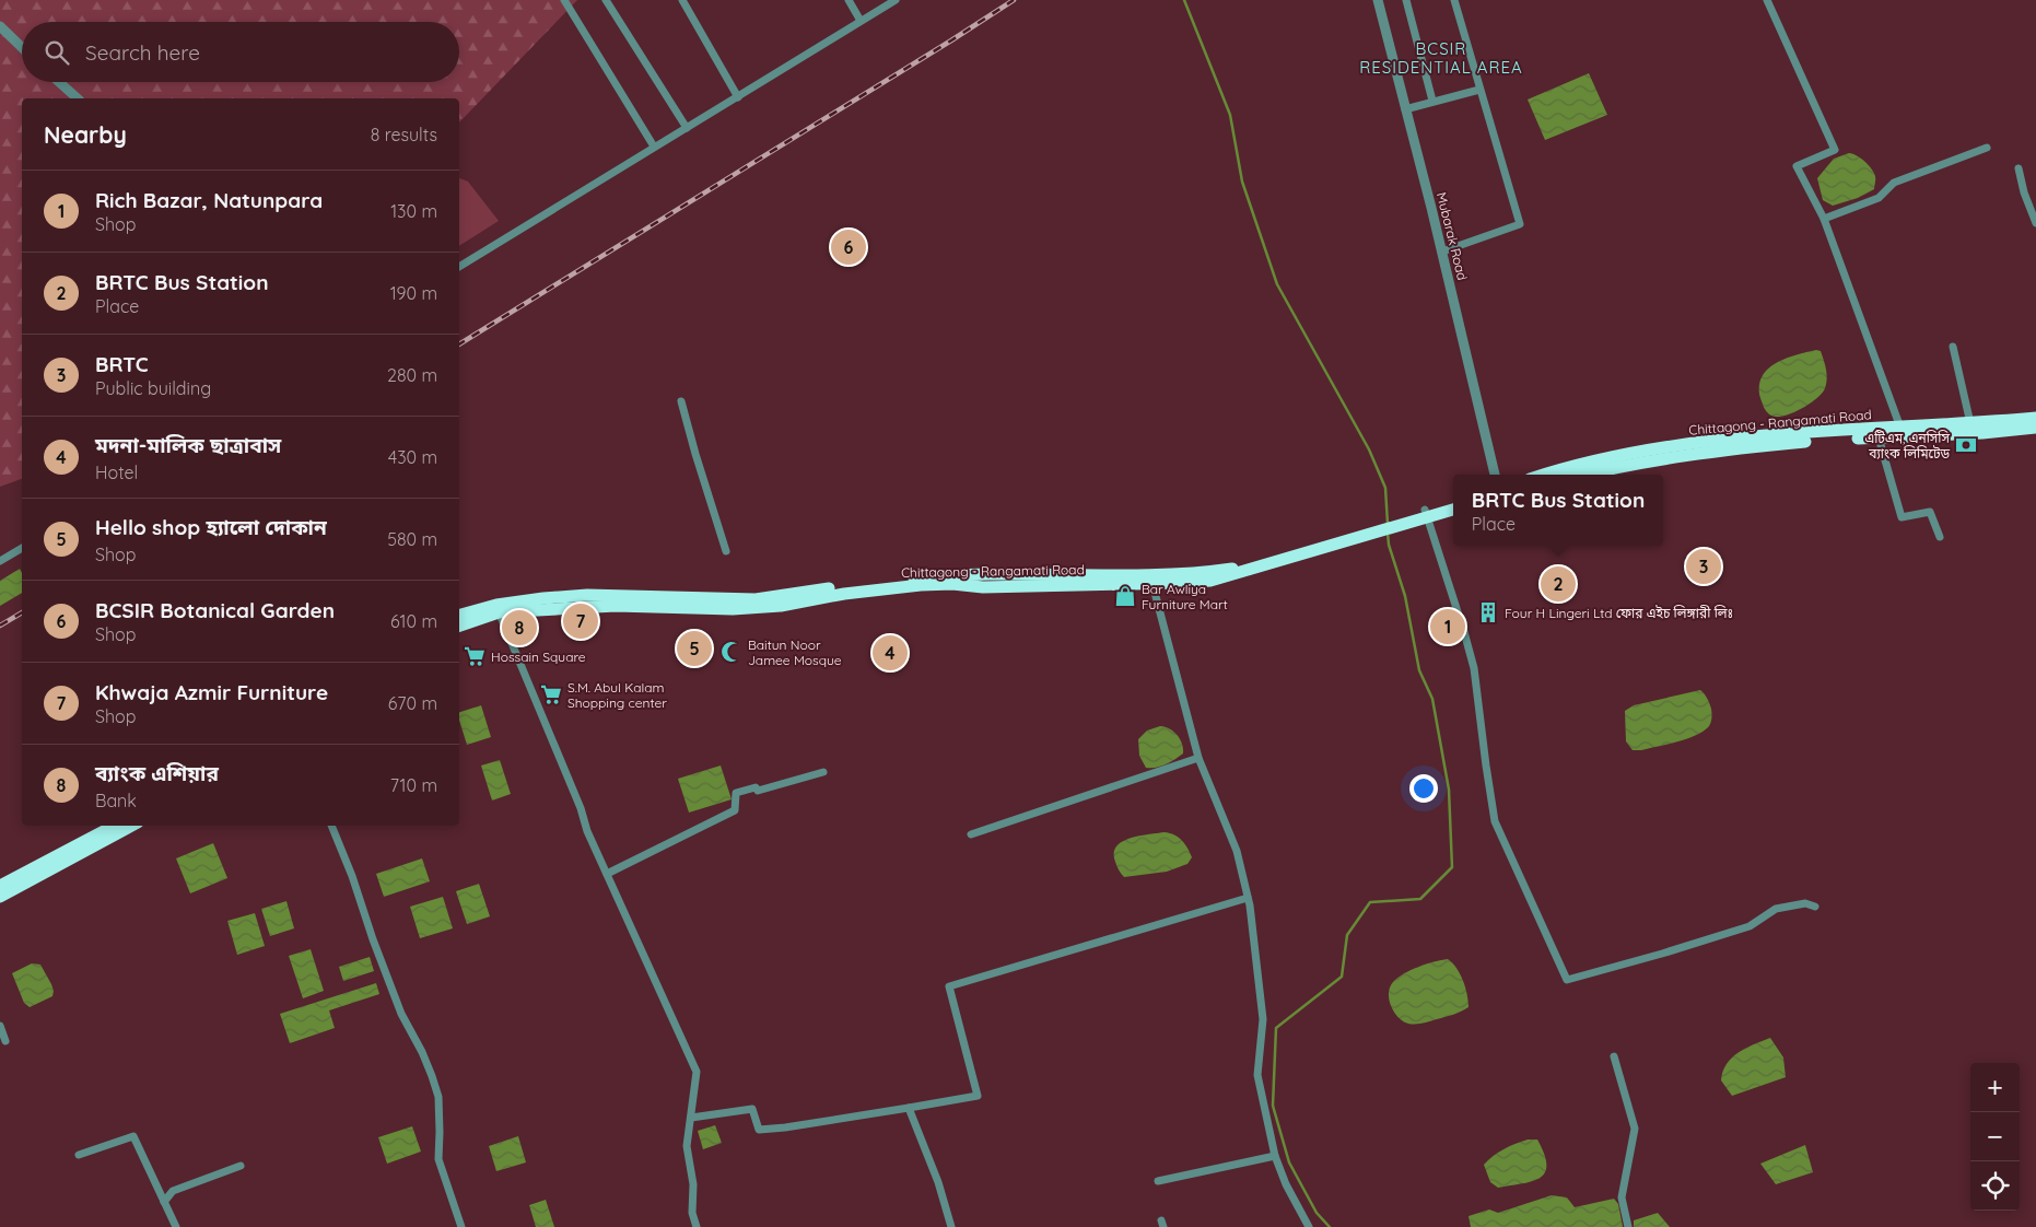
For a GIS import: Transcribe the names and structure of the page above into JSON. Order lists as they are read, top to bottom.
{
  "streets": {
    "highway": ["Chittagong - Rangamati Road"],
    "street": ["Mubarak Road"]
  },
  "districts": ["BCSIR RESIDENTIAL AREA"],
  "places": {
    "bank": ["এটিএম, এনসিসি ব্যাংক লিমিটেড"],
    "shop": ["Bar Awliya Furniture Mart"],
    "building": ["Four H Lingeri Ltd ফোর এইচ লিঙ্গারী লিঃ"],
    "mosque": ["Baitun Noor Jamee Mosque"],
    "supermarket": ["Hossain Square", "S.M. Abul Kalam Shopping center"]
  },
  "page": {
    "search": "Search here",
    "heading": ["Nearby", "8 results"],
    "list": [
      {
        "mark": "1",
        "name": "Rich Bazar, Natunpara",
        "note": "Shop",
        "value": "130 m"
      },
      {
        "mark": "2",
        "name": "BRTC Bus Station",
        "note": "Place",
        "value": "190 m"
      },
      {
        "mark": "3",
        "name": "BRTC",
        "note": "Public building",
        "value": "280 m"
      },
      {
        "mark": "4",
        "name": "মদনা-মালিক ছাত্রাবাস",
        "note": "Hotel",
        "value": "430 m"
      },
      {
        "mark": "5",
        "name": "Hello shop হ্যালো দোকান",
        "note": "Shop",
        "value": "580 m"
      },
      {
        "mark": "6",
        "name": "BCSIR Botanical Garden",
        "note": "Shop",
        "value": "610 m"
      },
      {
        "mark": "7",
        "name": "Khwaja Azmir Furniture",
        "note": "Shop",
        "value": "670 m"
      },
      {
        "mark": "8",
        "name": "ব্যাংক এশিয়ার",
        "note": "Bank",
        "value": "710 m"
      }
    ],
    "pins": [
      "6",
      "3",
      "2",
      "7",
      "1",
      "8",
      "5",
      "4"
    ],
    "popup": ["BRTC Bus Station", "Place"],
    "map_buttons": ["+", "−"]
  }
}
